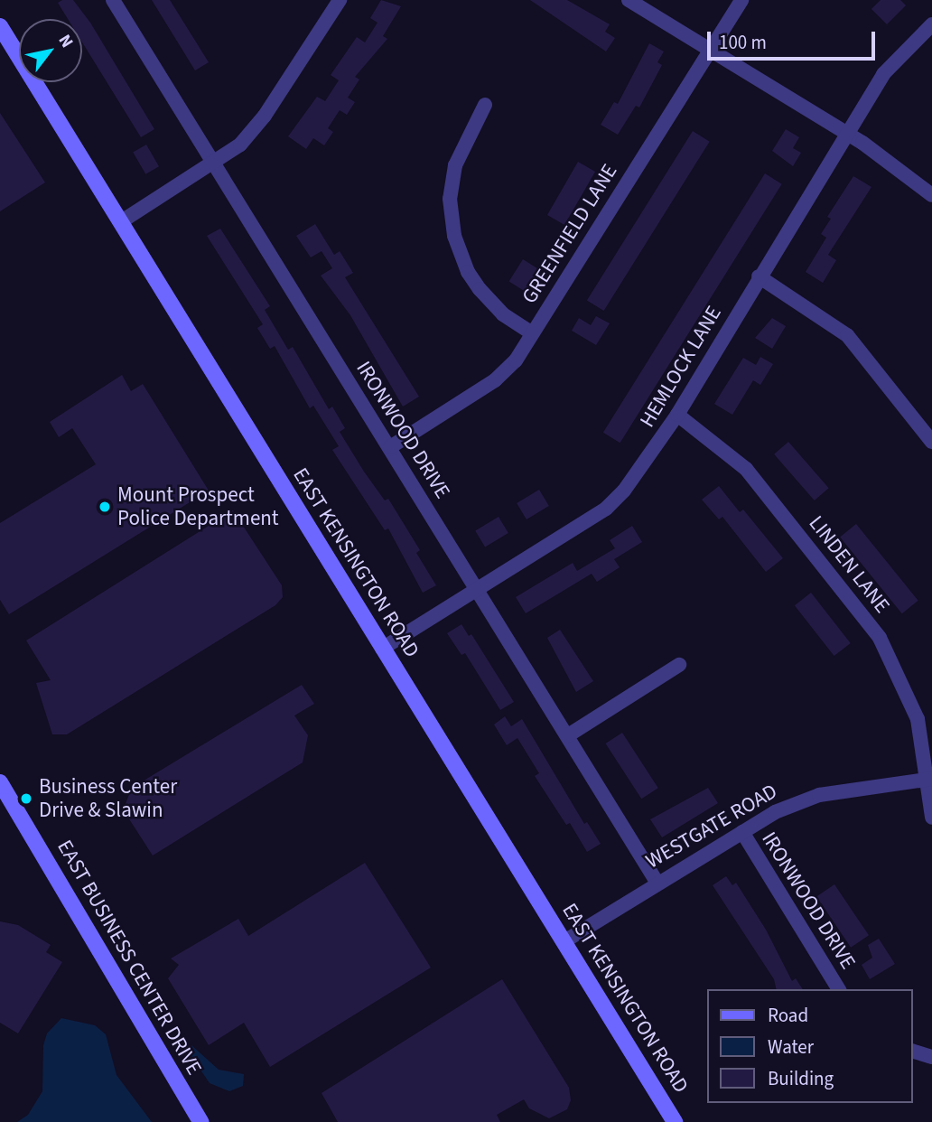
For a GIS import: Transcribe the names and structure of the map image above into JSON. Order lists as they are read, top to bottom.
{
  "streets": {
    "main road": ["EAST KENSINGTON ROAD", "EAST BUSINESS CENTER DRIVE"],
    "street": [
      "GREENFIELD LANE",
      "HEMLOCK LANE",
      "IRONWOOD DRIVE",
      "LINDEN LANE",
      "WESTGATE ROAD"
    ]
  },
  "crossings": [
    ["GREENFIELD LANE", "IRONWOOD DRIVE"],
    ["HEMLOCK LANE", "IRONWOOD DRIVE"],
    ["HEMLOCK LANE", "EAST KENSINGTON ROAD"],
    ["HEMLOCK LANE", "LINDEN LANE"],
    ["IRONWOOD DRIVE", "WESTGATE ROAD"],
    ["EAST KENSINGTON ROAD", "WESTGATE ROAD"],
    ["LINDEN LANE", "WESTGATE ROAD"]
  ],
  "places": ["Mount Prospect Police Department", "Business Center Drive & Slawin"],
  "legend": ["Road", "Water", "Building"],
  "scale_bar": "100 m",
  "north": "top right"
}
